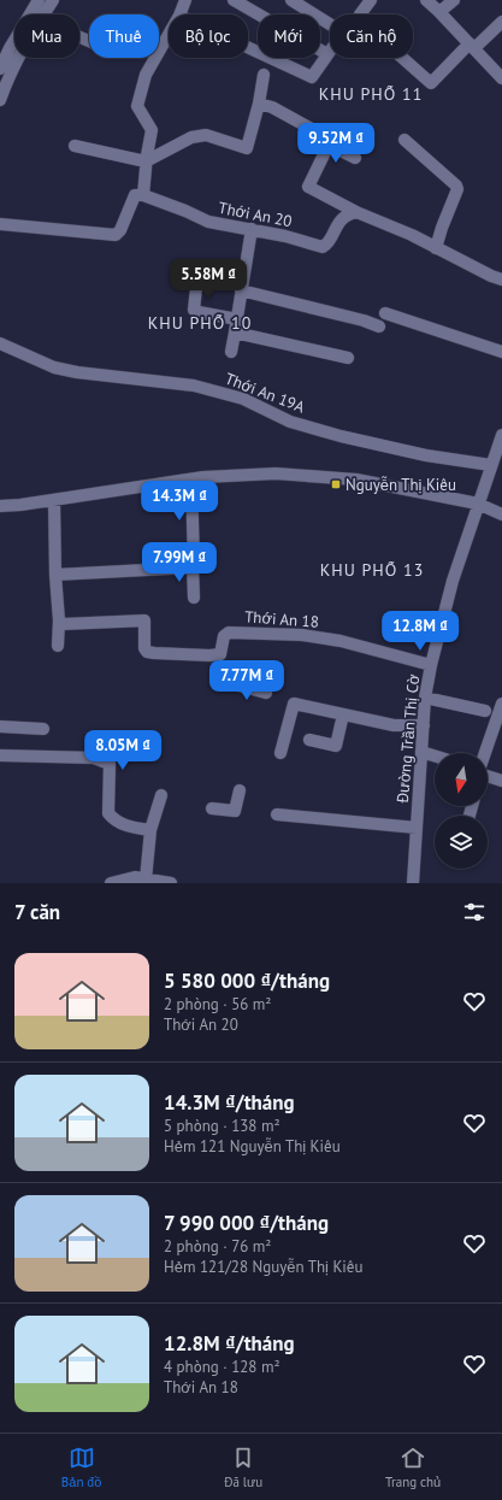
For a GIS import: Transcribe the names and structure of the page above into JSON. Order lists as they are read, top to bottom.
{
  "streets": {
    "street": [
      "Thới An 20",
      "Thới An 19A",
      "Thới An 18",
      "Đường Trần Thị Cờ"
    ]
  },
  "crossings": [
    ["Thới An 19A", "Đường Trần Thị Cờ"],
    ["Thới An 18", "Đường Trần Thị Cờ"]
  ],
  "districts": ["KHU PHỐ 11", "KHU PHỐ 10", "KHU PHỐ 13"],
  "places": {
    "transit": ["Nguyễn Thị Kiêu"]
  },
  "north": "bottom",
  "page": {
    "chip": [
      "Mua",
      "Thuê",
      "Bộ lọc",
      "Mới",
      "Căn hộ"
    ],
    "price": [
      "9.52M ₫",
      "5.58M ₫",
      "14.3M ₫",
      "7.99M ₫",
      "12.8M ₫",
      "7.77M ₫",
      "8.05M ₫"
    ],
    "heading": "7 căn",
    "list": [
      {
        "name": "5 580 000 ₫/tháng",
        "note": "2 phòng · 56 m² · Thới An 20"
      },
      {
        "name": "14.3M ₫/tháng",
        "note": "5 phòng · 138 m² · Hẻm 121 Nguyễn Thị Kiêu"
      },
      {
        "name": "7 990 000 ₫/tháng",
        "note": "2 phòng · 76 m² · Hẻm 121/28 Nguyễn Thị Kiêu"
      },
      {
        "name": "12.8M ₫/tháng",
        "note": "4 phòng · 128 m² · Thới An 18"
      }
    ],
    "tabs": ["Bản đồ", "Đã lưu", "Trang chủ"]
  }
}
